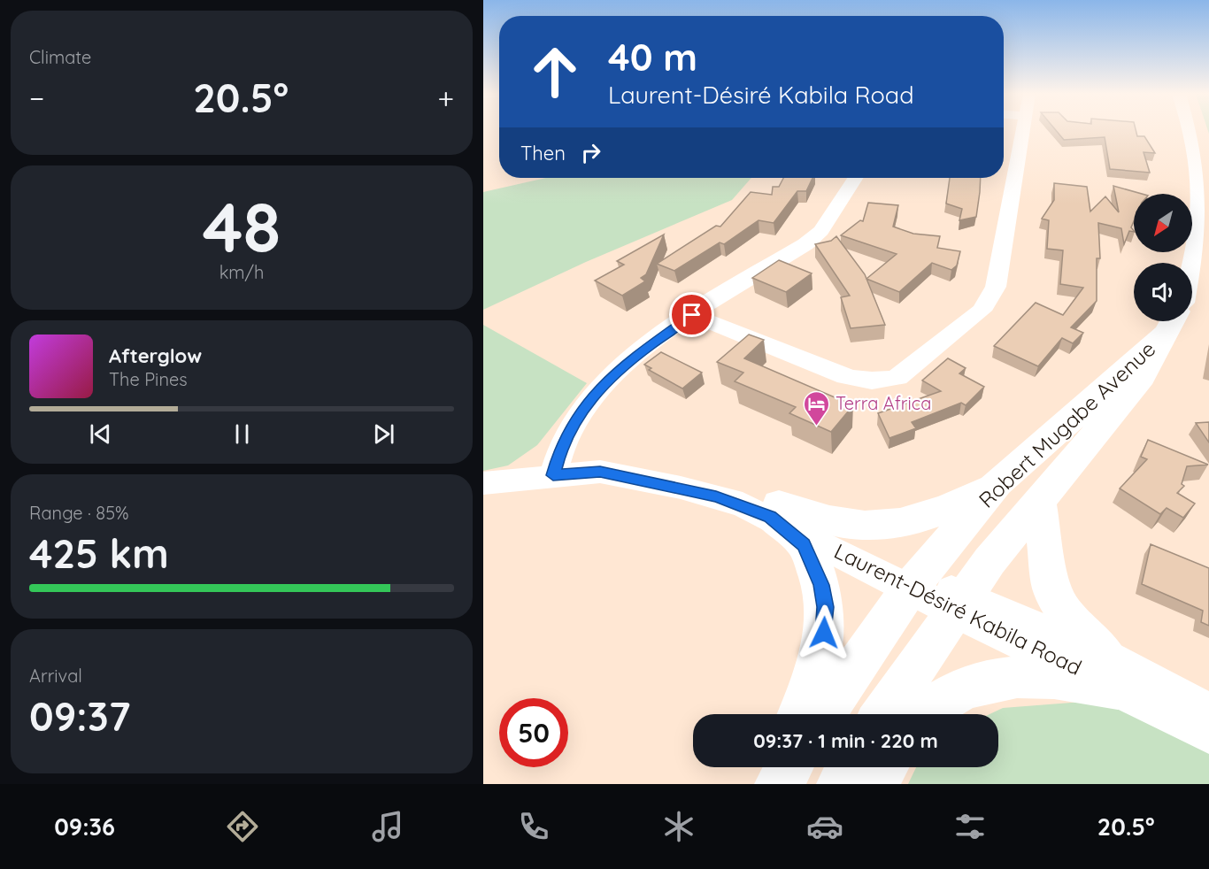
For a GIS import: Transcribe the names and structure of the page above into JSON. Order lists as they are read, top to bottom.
{
  "streets": {
    "main road": ["Robert Mugabe Avenue"],
    "street": ["Laurent-Désiré Kabila Road"]
  },
  "crossings": [
    ["Robert Mugabe Avenue", "Laurent-Désiré Kabila Road"]
  ],
  "places": {
    "hotel": ["Terra Africa"]
  },
  "north": "bottom left",
  "page": {
    "tile": [
      "Climate",
      ["48", "km/h"],
      ["Range · 85%", "425 km"],
      ["Arrival", "09:37"]
    ],
    "turn": ["40 m", "Laurent-Désiré Kabila Road"],
    "heat": ["−", "20.5°", "+"],
    "then": "Then",
    "song": ["Afterglow", "The Pines"],
    "limit": "50",
    "trip": "09:37 · 1 min · 220 m",
    "tabs": ["09:36", "20.5°"]
  }
}
